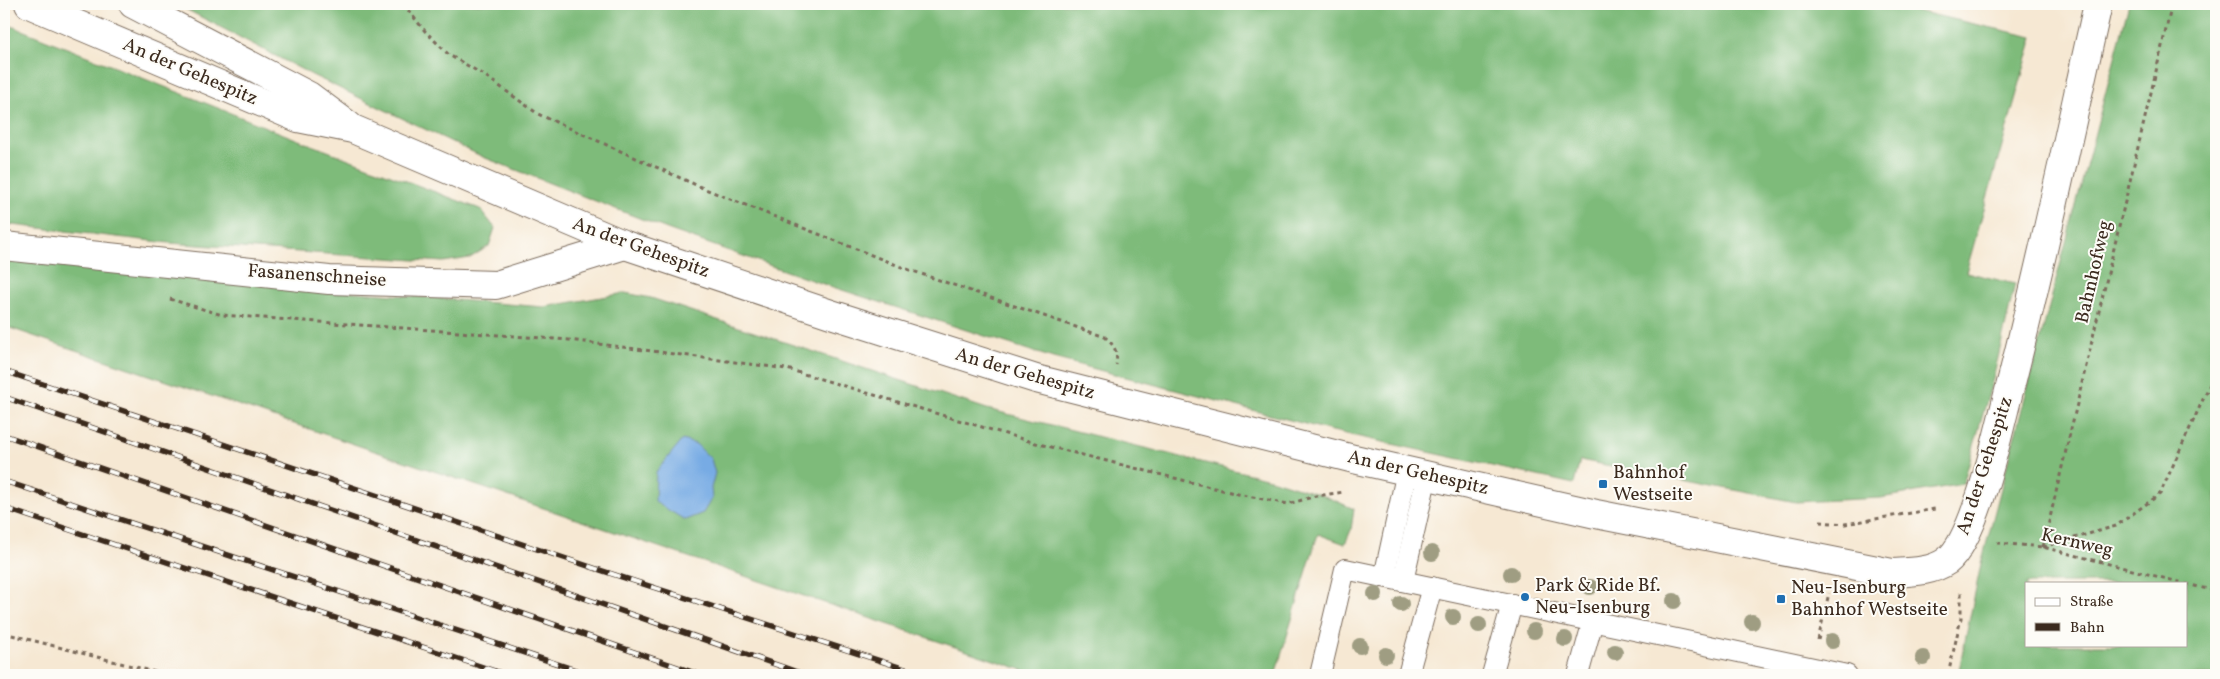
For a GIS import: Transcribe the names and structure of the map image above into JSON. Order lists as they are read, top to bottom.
{
  "streets": {
    "street": ["An der Gehespitz", "Fasanenschneise"],
    "path": ["Bahnhofweg", "Kernweg"]
  },
  "crossings": [
    ["An der Gehespitz", "Fasanenschneise"],
    ["An der Gehespitz", "Kernweg"],
    ["Bahnhofweg", "Kernweg"]
  ],
  "places": {
    "transit": ["Bahnhof Westseite", "Neu-Isenburg Bahnhof Westseite"],
    "other": ["Park & Ride Bf. Neu-Isenburg"]
  },
  "legend": ["Straße", "Bahn"]
}
